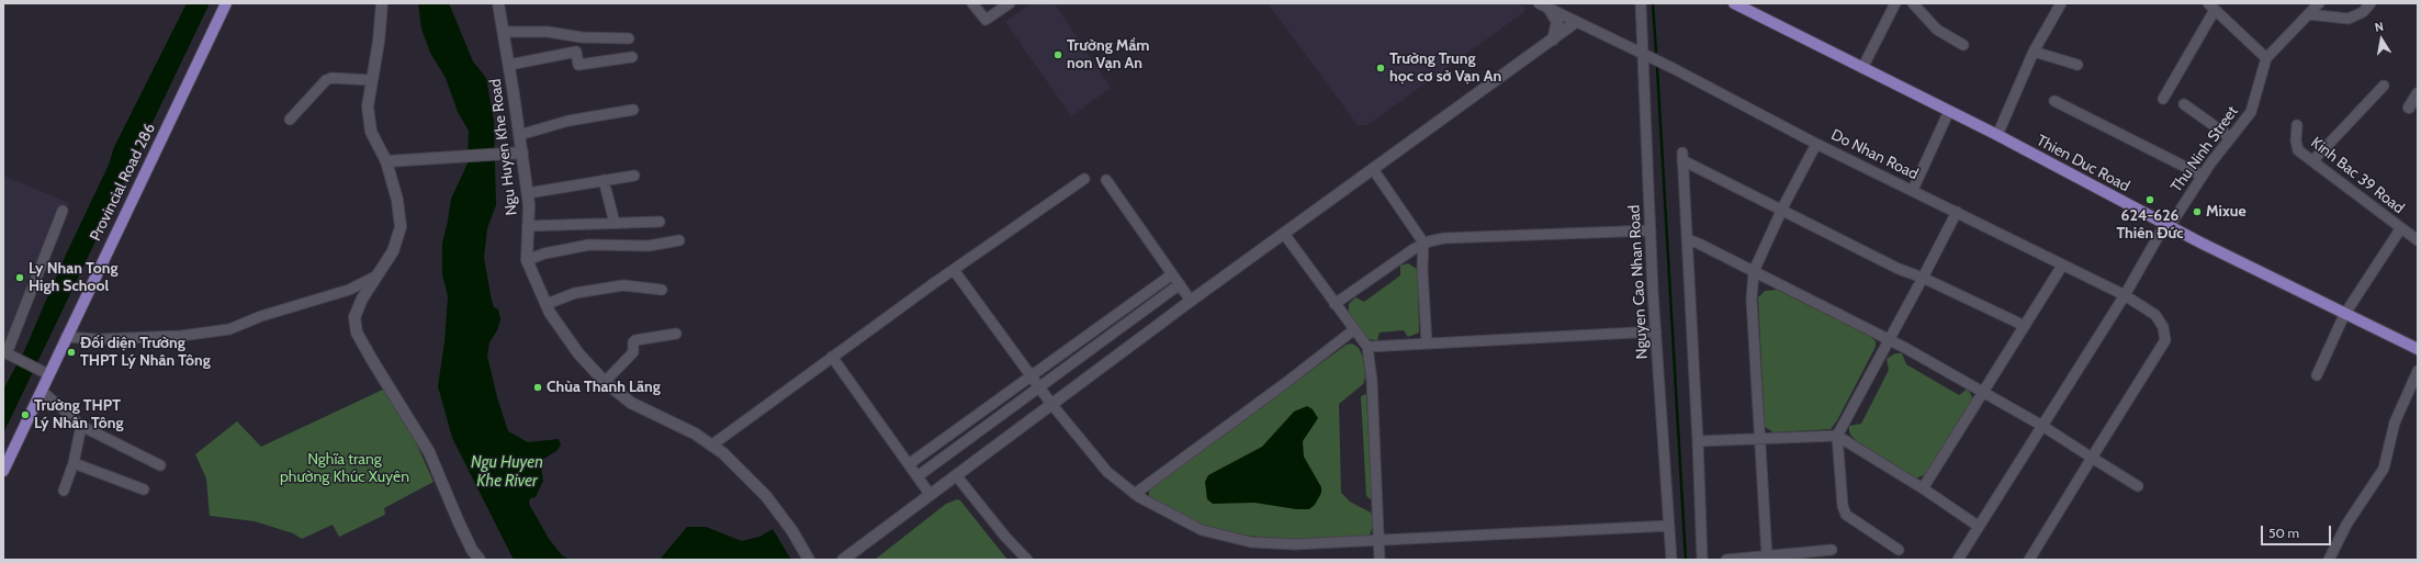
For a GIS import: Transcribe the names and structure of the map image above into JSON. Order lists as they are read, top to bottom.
{
  "streets": {
    "main road": ["Thien Duc Road", "Provincial Road 286"],
    "street": [
      "Ngu Huyen Khe Road",
      "Thu Ninh Street",
      "Do Nhan Road",
      "Kinh Bac 39 Road",
      "Nguyen Cao Nhan Road"
    ]
  },
  "crossings": [
    ["Thu Ninh Street", "Thien Duc Road"],
    ["Do Nhan Road", "Nguyen Cao Nhan Road"]
  ],
  "water": ["Ngu Huyen Khe River"],
  "parks": ["Nghĩa trang phường Khúc Xuyên"],
  "places": [
    "Trường Mầm non Vạn An",
    "Trường Trung học cơ sở Vạn An",
    "624-626 Thiên Đức",
    "Mixue",
    "Ly Nhan Tong High School",
    "Đối diện Trường THPT Lý Nhân Tông",
    "Chùa Thanh Lãng",
    "Trường THPT Lý Nhân Tông"
  ],
  "scale_bar": "50 m",
  "north": "top"
}
